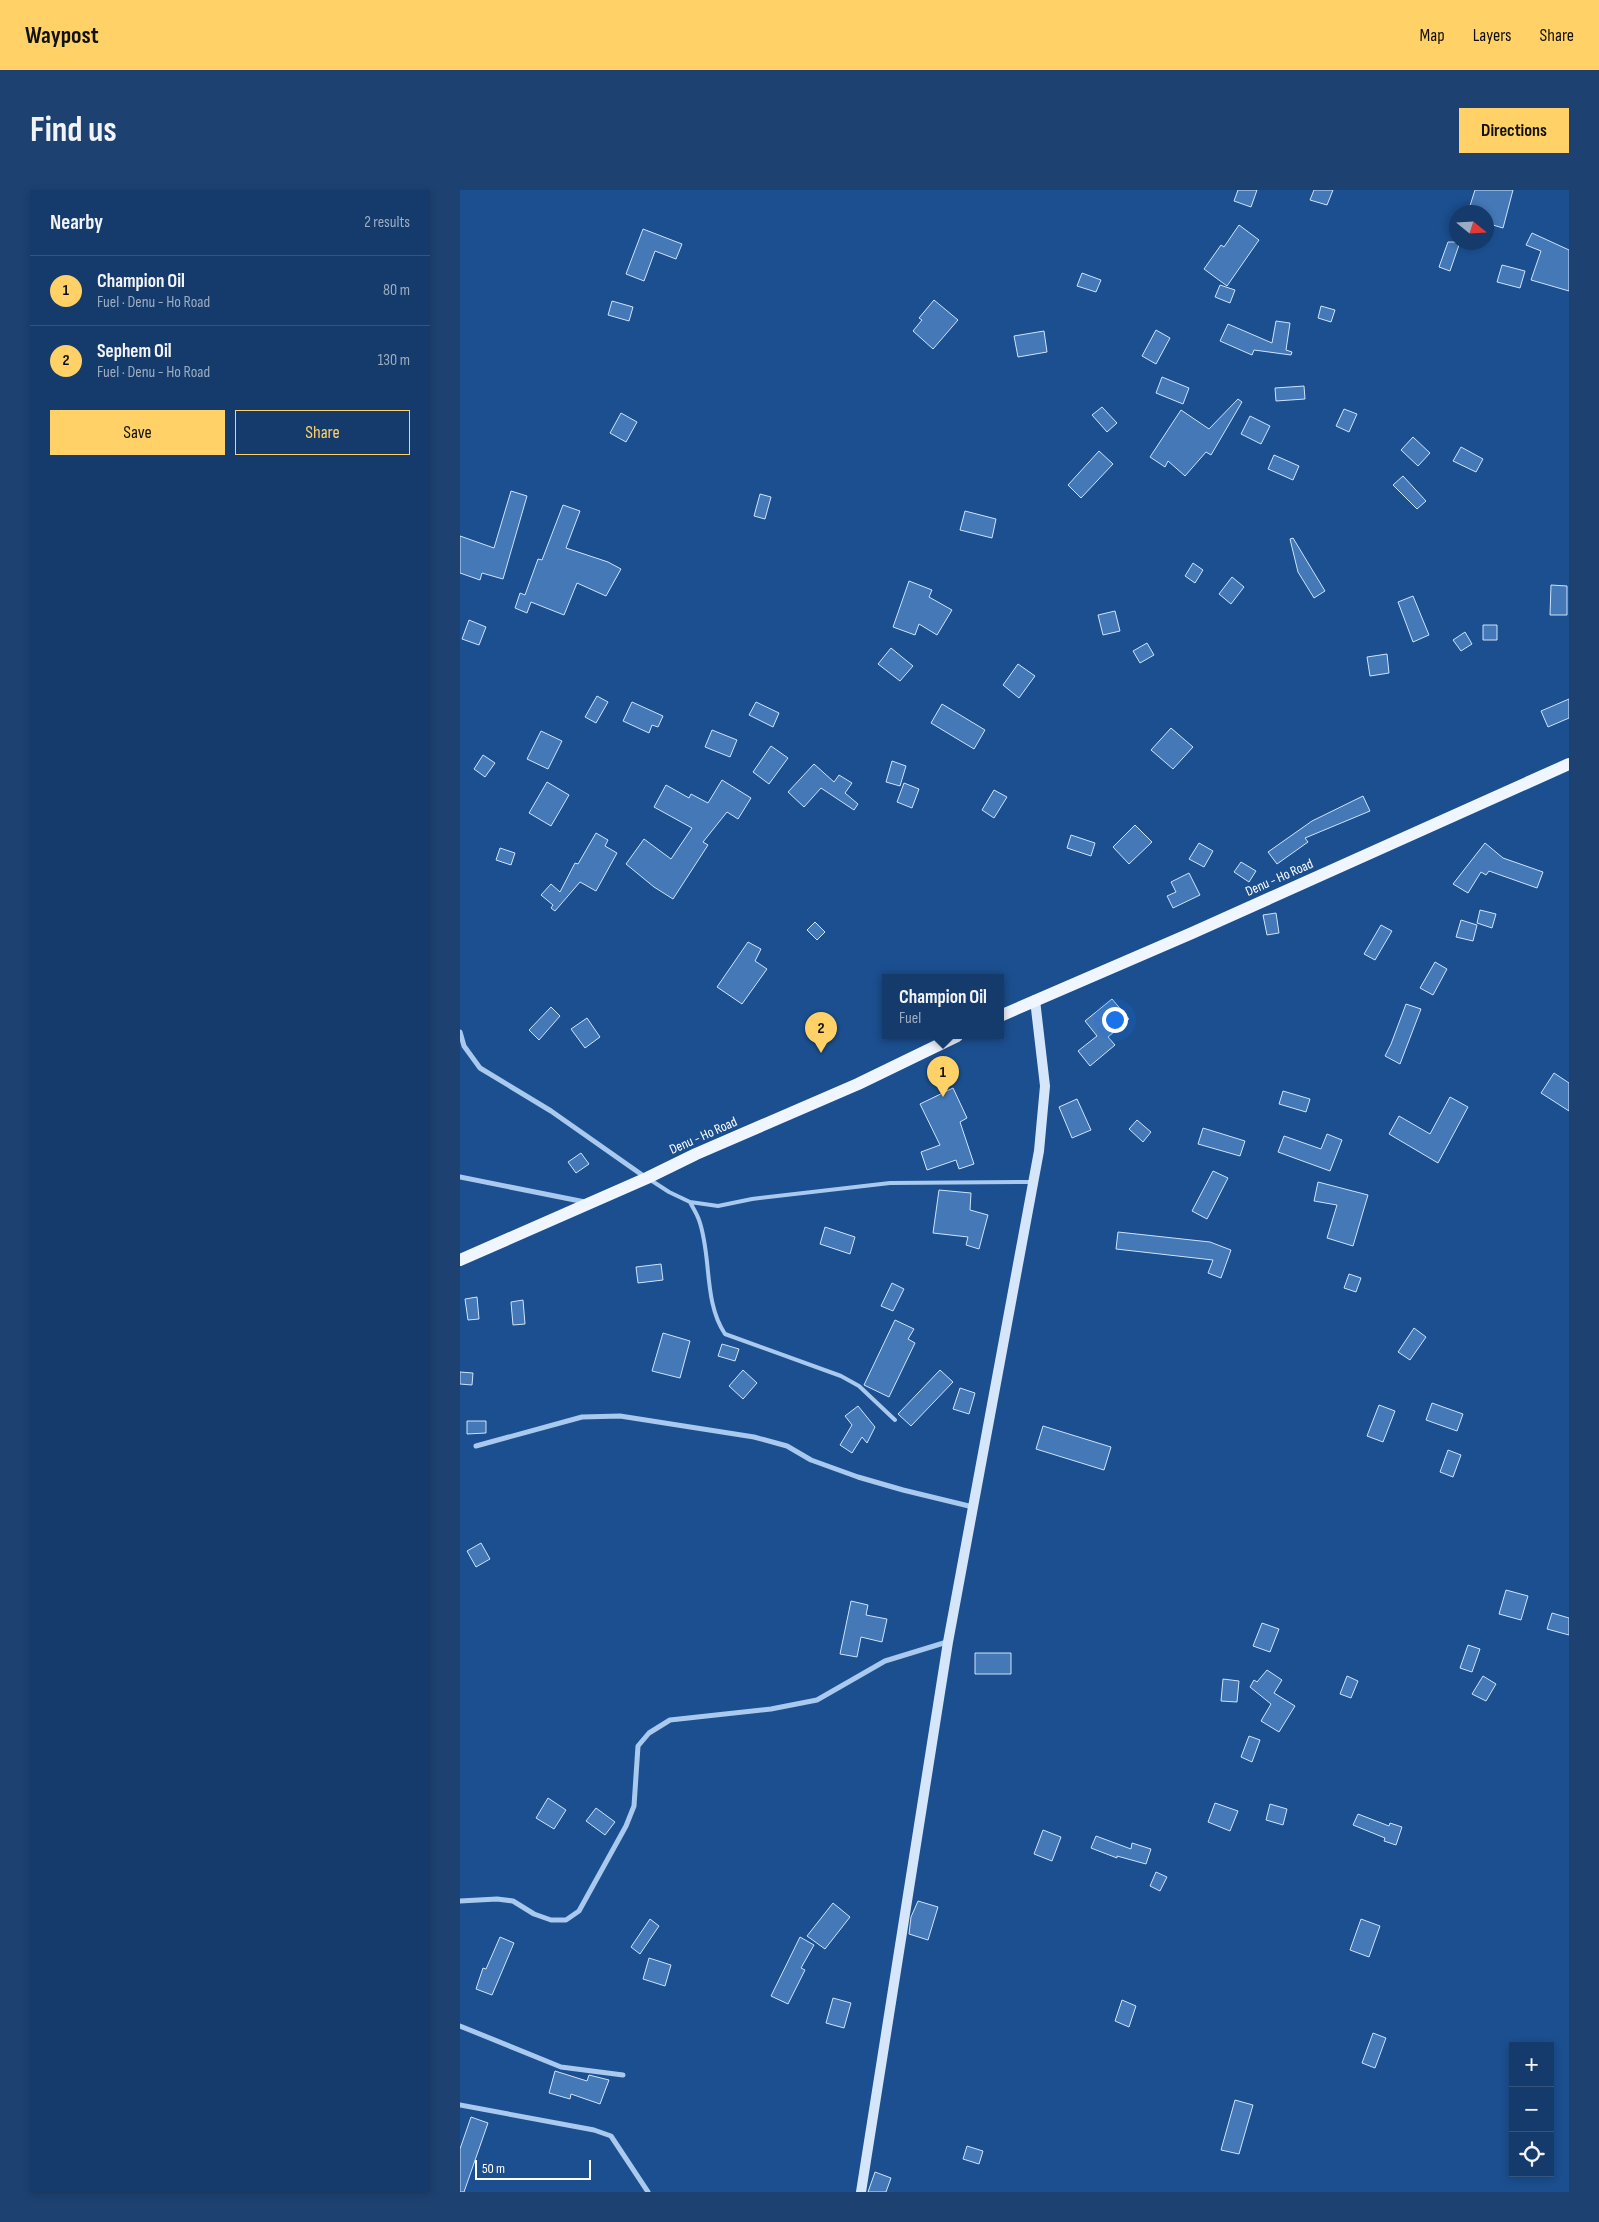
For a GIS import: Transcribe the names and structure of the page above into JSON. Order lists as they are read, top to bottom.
{
  "streets": {
    "main road": ["Denu - Ho Road"]
  },
  "scale_bar": "50 m",
  "north": "right",
  "page": {
    "header": "Waypost",
    "nav": ["Map", "Layers", "Share"],
    "buttons": [
      "Directions",
      ["Save", "Share"]
    ],
    "title": "Find us",
    "heading": ["Nearby", "2 results"],
    "list": [
      {
        "mark": "1",
        "name": "Champion Oil",
        "note": "Fuel · Denu - Ho Road",
        "value": "80 m"
      },
      {
        "mark": "2",
        "name": "Sephem Oil",
        "note": "Fuel · Denu - Ho Road",
        "value": "130 m"
      }
    ],
    "popup": ["Champion Oil", "Fuel"],
    "pins": ["2", "1"],
    "map_buttons": ["+", "−"],
    "scale": "50 m"
  }
}
